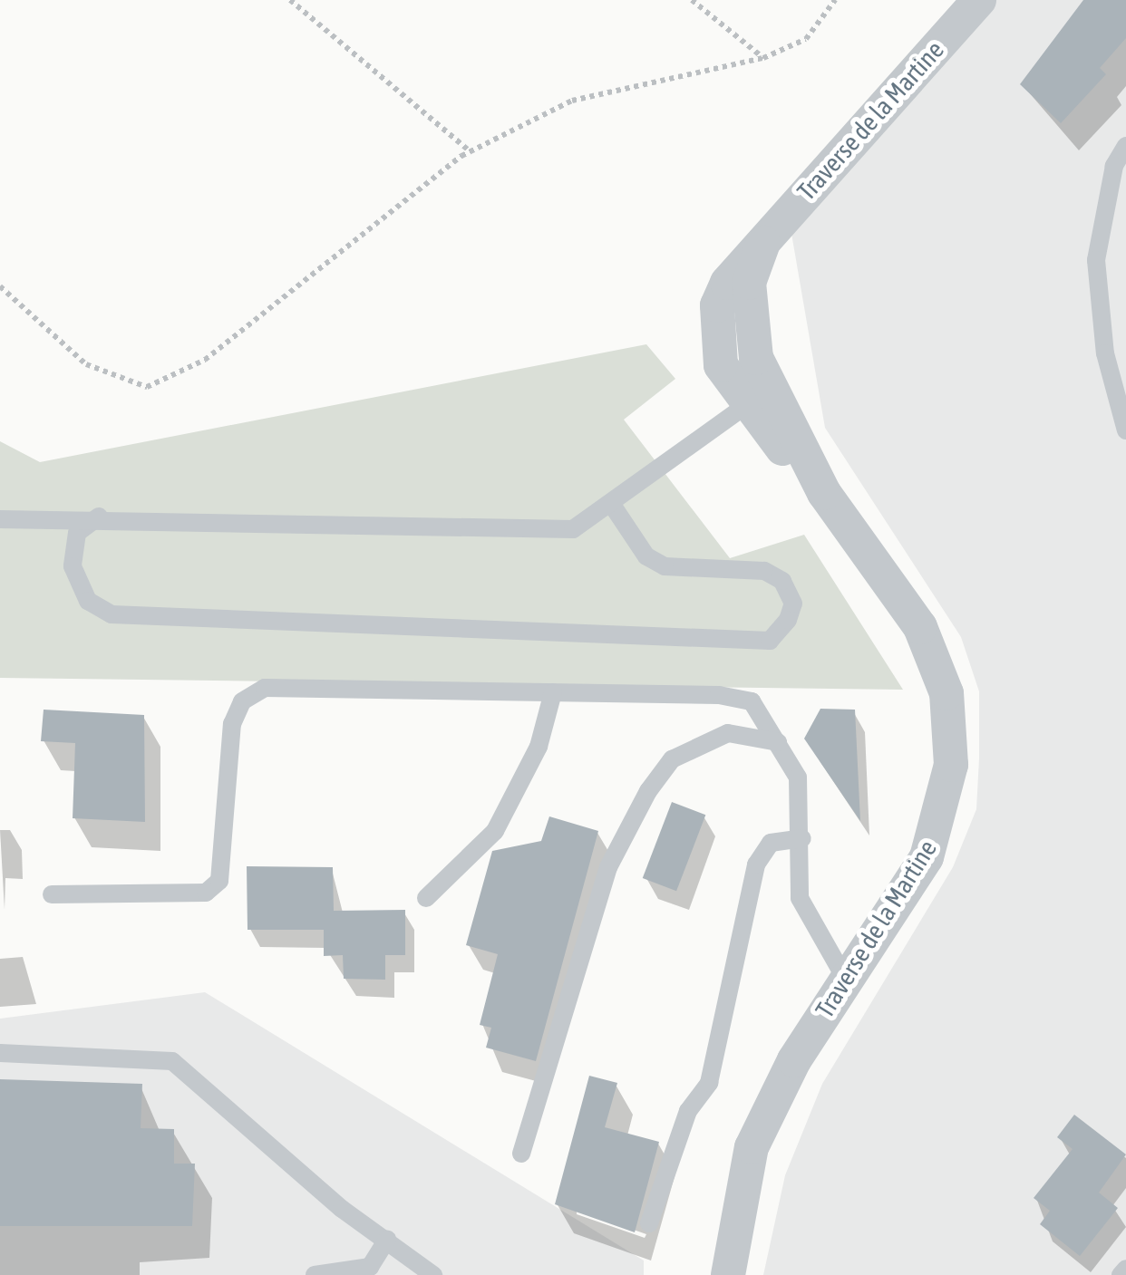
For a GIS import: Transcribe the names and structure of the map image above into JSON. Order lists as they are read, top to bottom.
{
  "streets": {
    "street": ["Traverse de la Martine"]
  }
}
